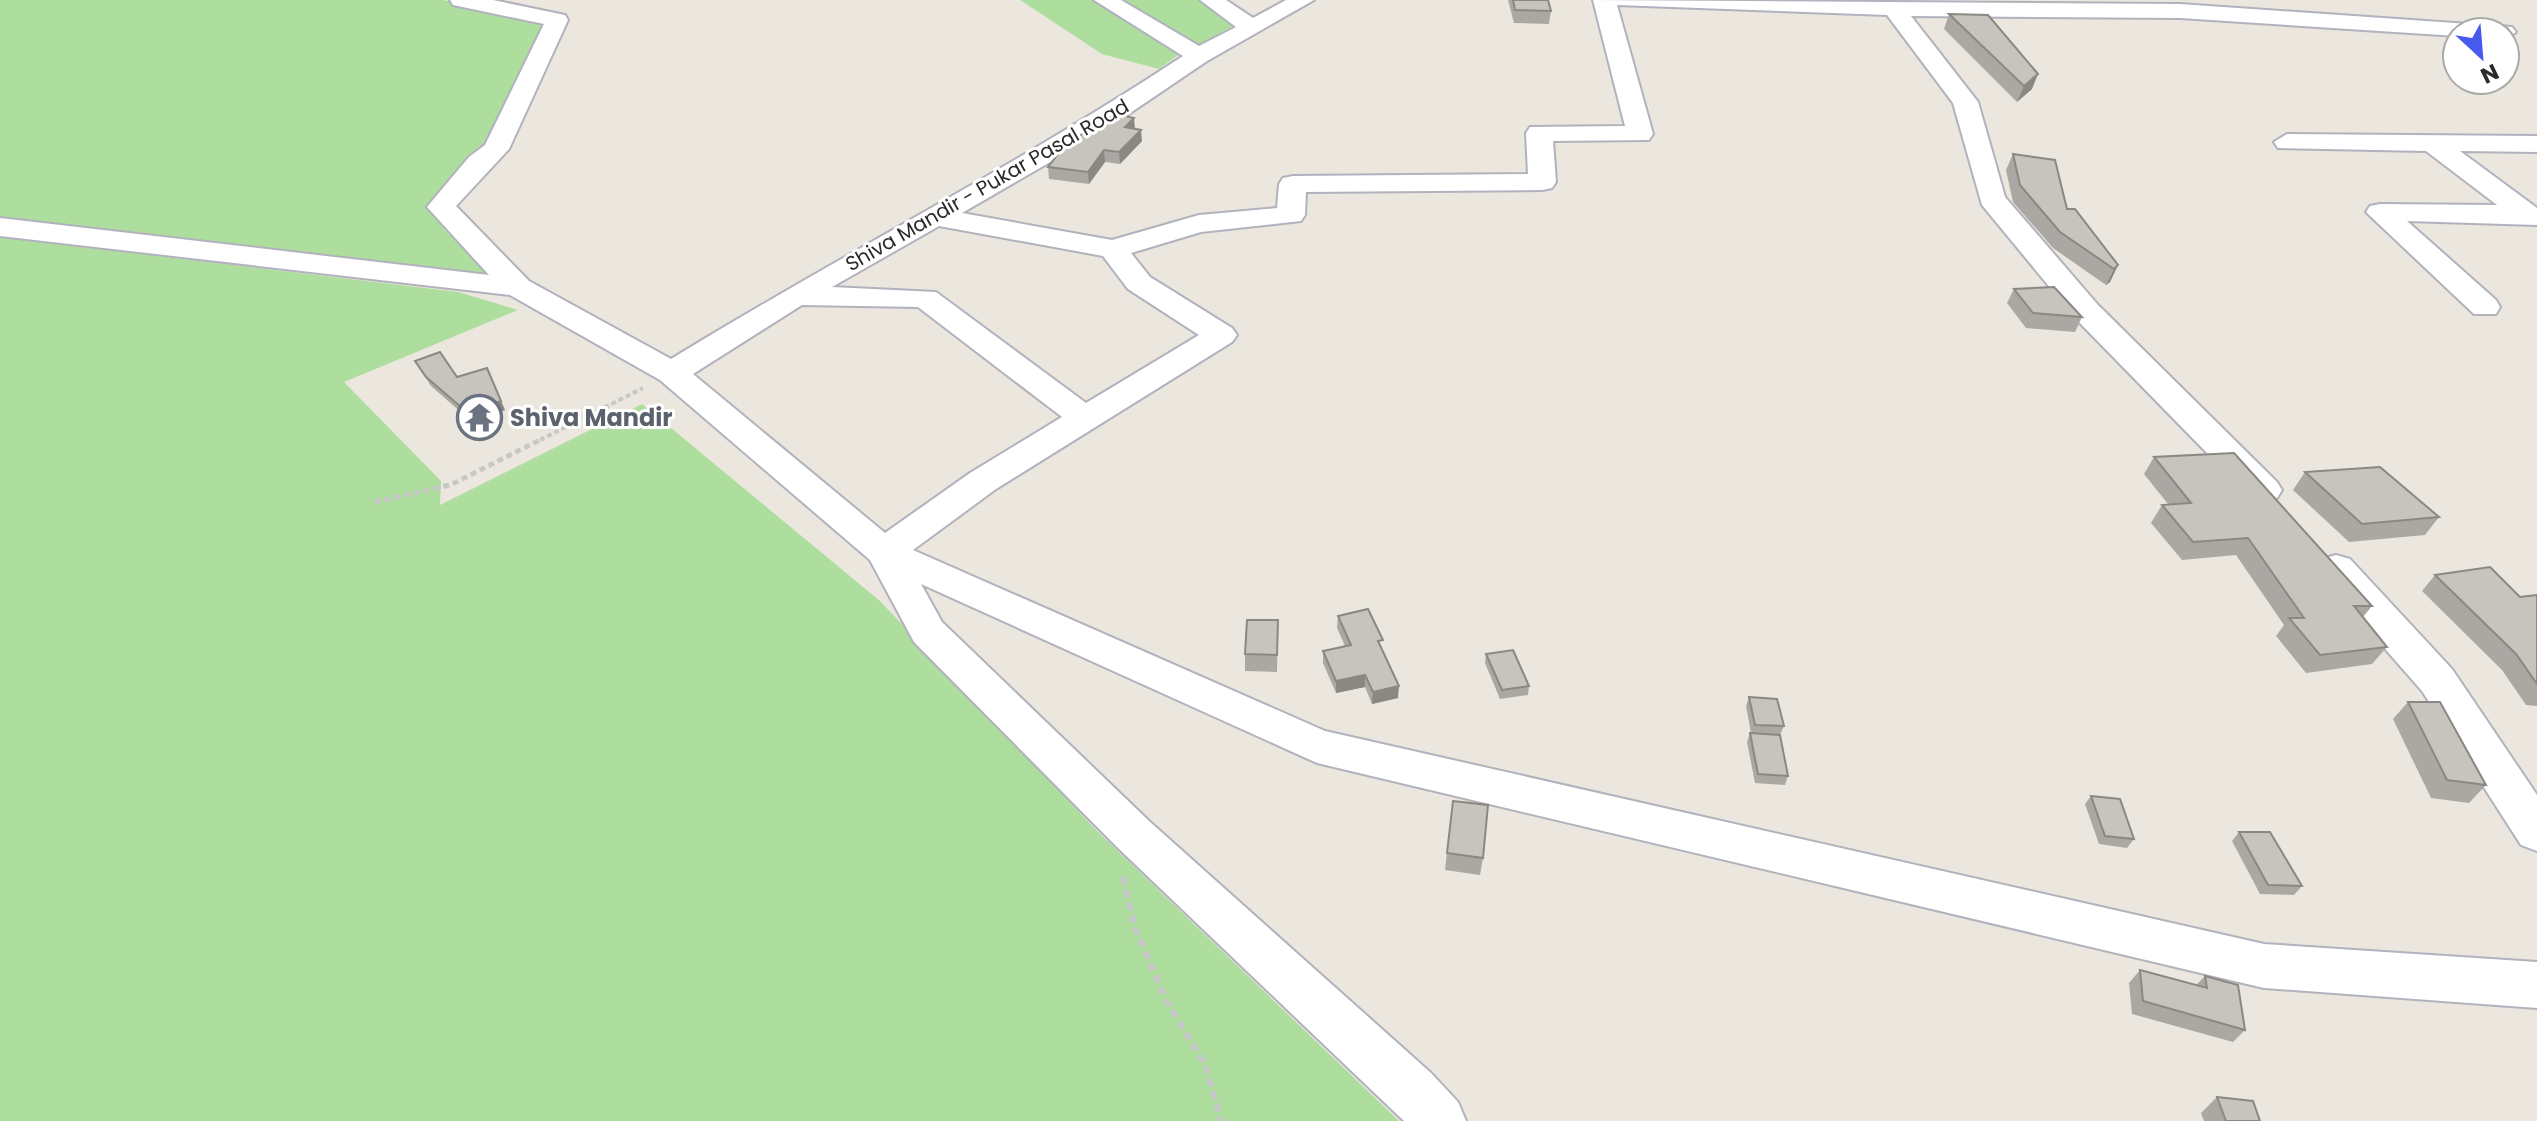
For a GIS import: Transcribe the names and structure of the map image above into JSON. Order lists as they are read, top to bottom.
{
  "streets": {
    "street": ["Shiva Mandir - Pukar Pasal Road"]
  },
  "places": {
    "temple": ["Shiva Mandir"]
  },
  "north": "bottom right"
}
